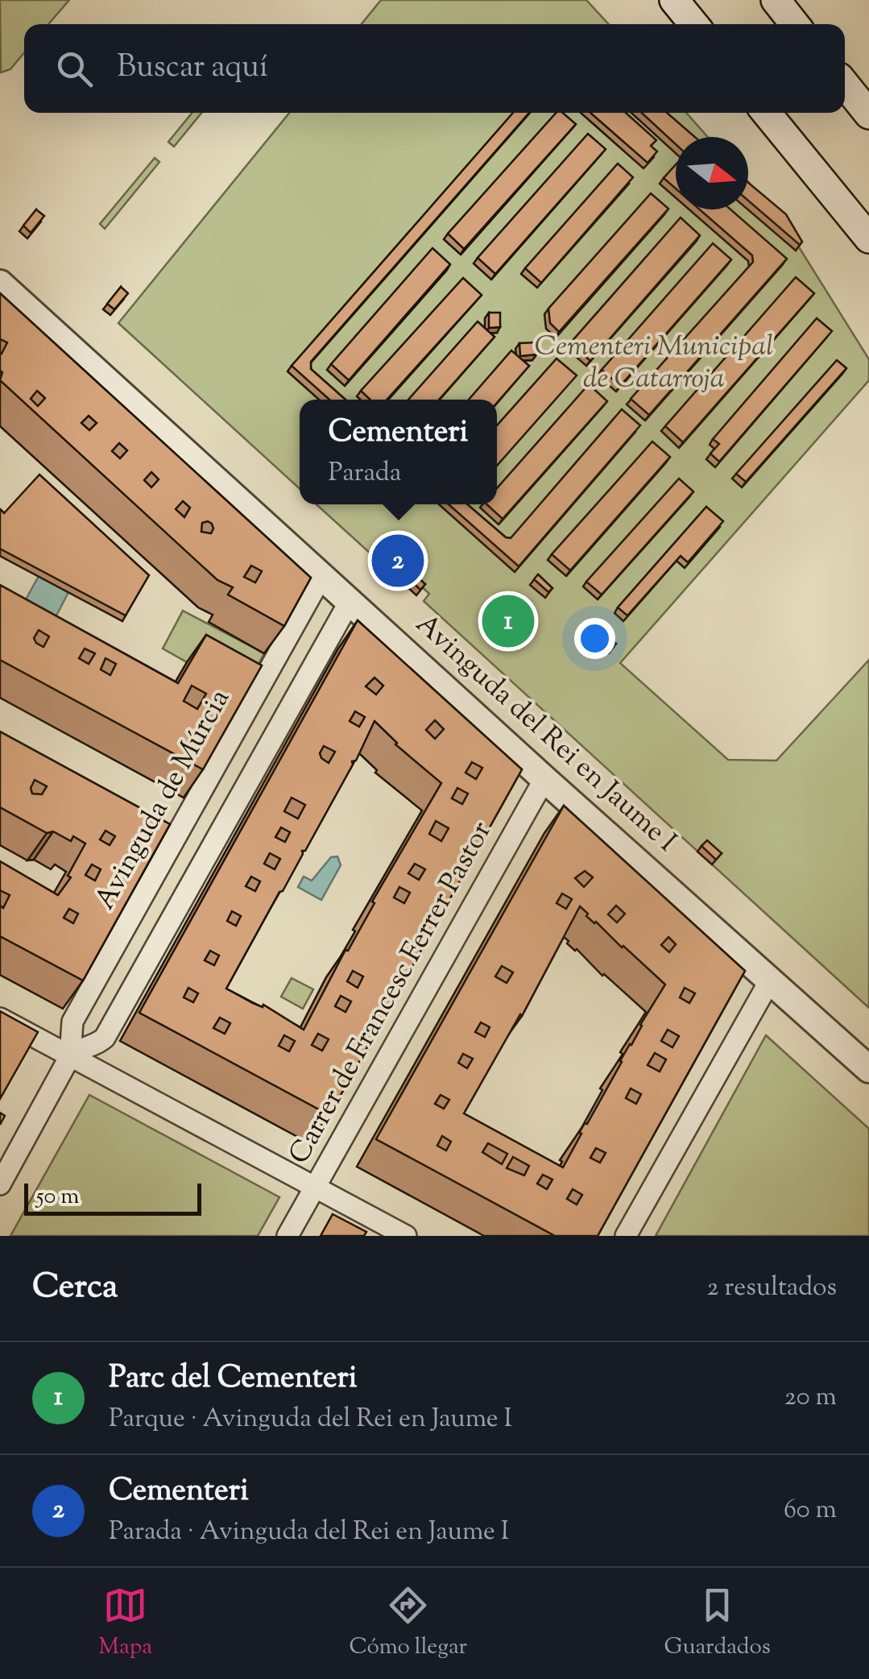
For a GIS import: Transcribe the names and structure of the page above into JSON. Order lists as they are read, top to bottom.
{
  "streets": {
    "street": ["Avinguda del Rei en Jaume I", "Avinguda de Múrcia", "Carrer de Francesc Ferrer Pastor"]
  },
  "crossings": [
    ["Avinguda del Rei en Jaume I", "Avinguda de Múrcia"],
    ["Avinguda del Rei en Jaume I", "Carrer de Francesc Ferrer Pastor"]
  ],
  "parks": ["Cementeri Municipal de Catarroja"],
  "scale_bar": "50 m",
  "north": "right",
  "page": {
    "search": "Buscar aquí",
    "popup": ["Cementeri", "Parada"],
    "pins": ["2", "1"],
    "scale": "50 m",
    "heading": ["Cerca", "2 resultados"],
    "list": [
      {
        "mark": "1",
        "name": "Parc del Cementeri",
        "note": "Parque · Avinguda del Rei en Jaume I",
        "value": "20 m"
      },
      {
        "mark": "2",
        "name": "Cementeri",
        "note": "Parada · Avinguda del Rei en Jaume I",
        "value": "60 m"
      }
    ],
    "nav": ["Mapa", "Cómo llegar", "Guardados"]
  }
}
